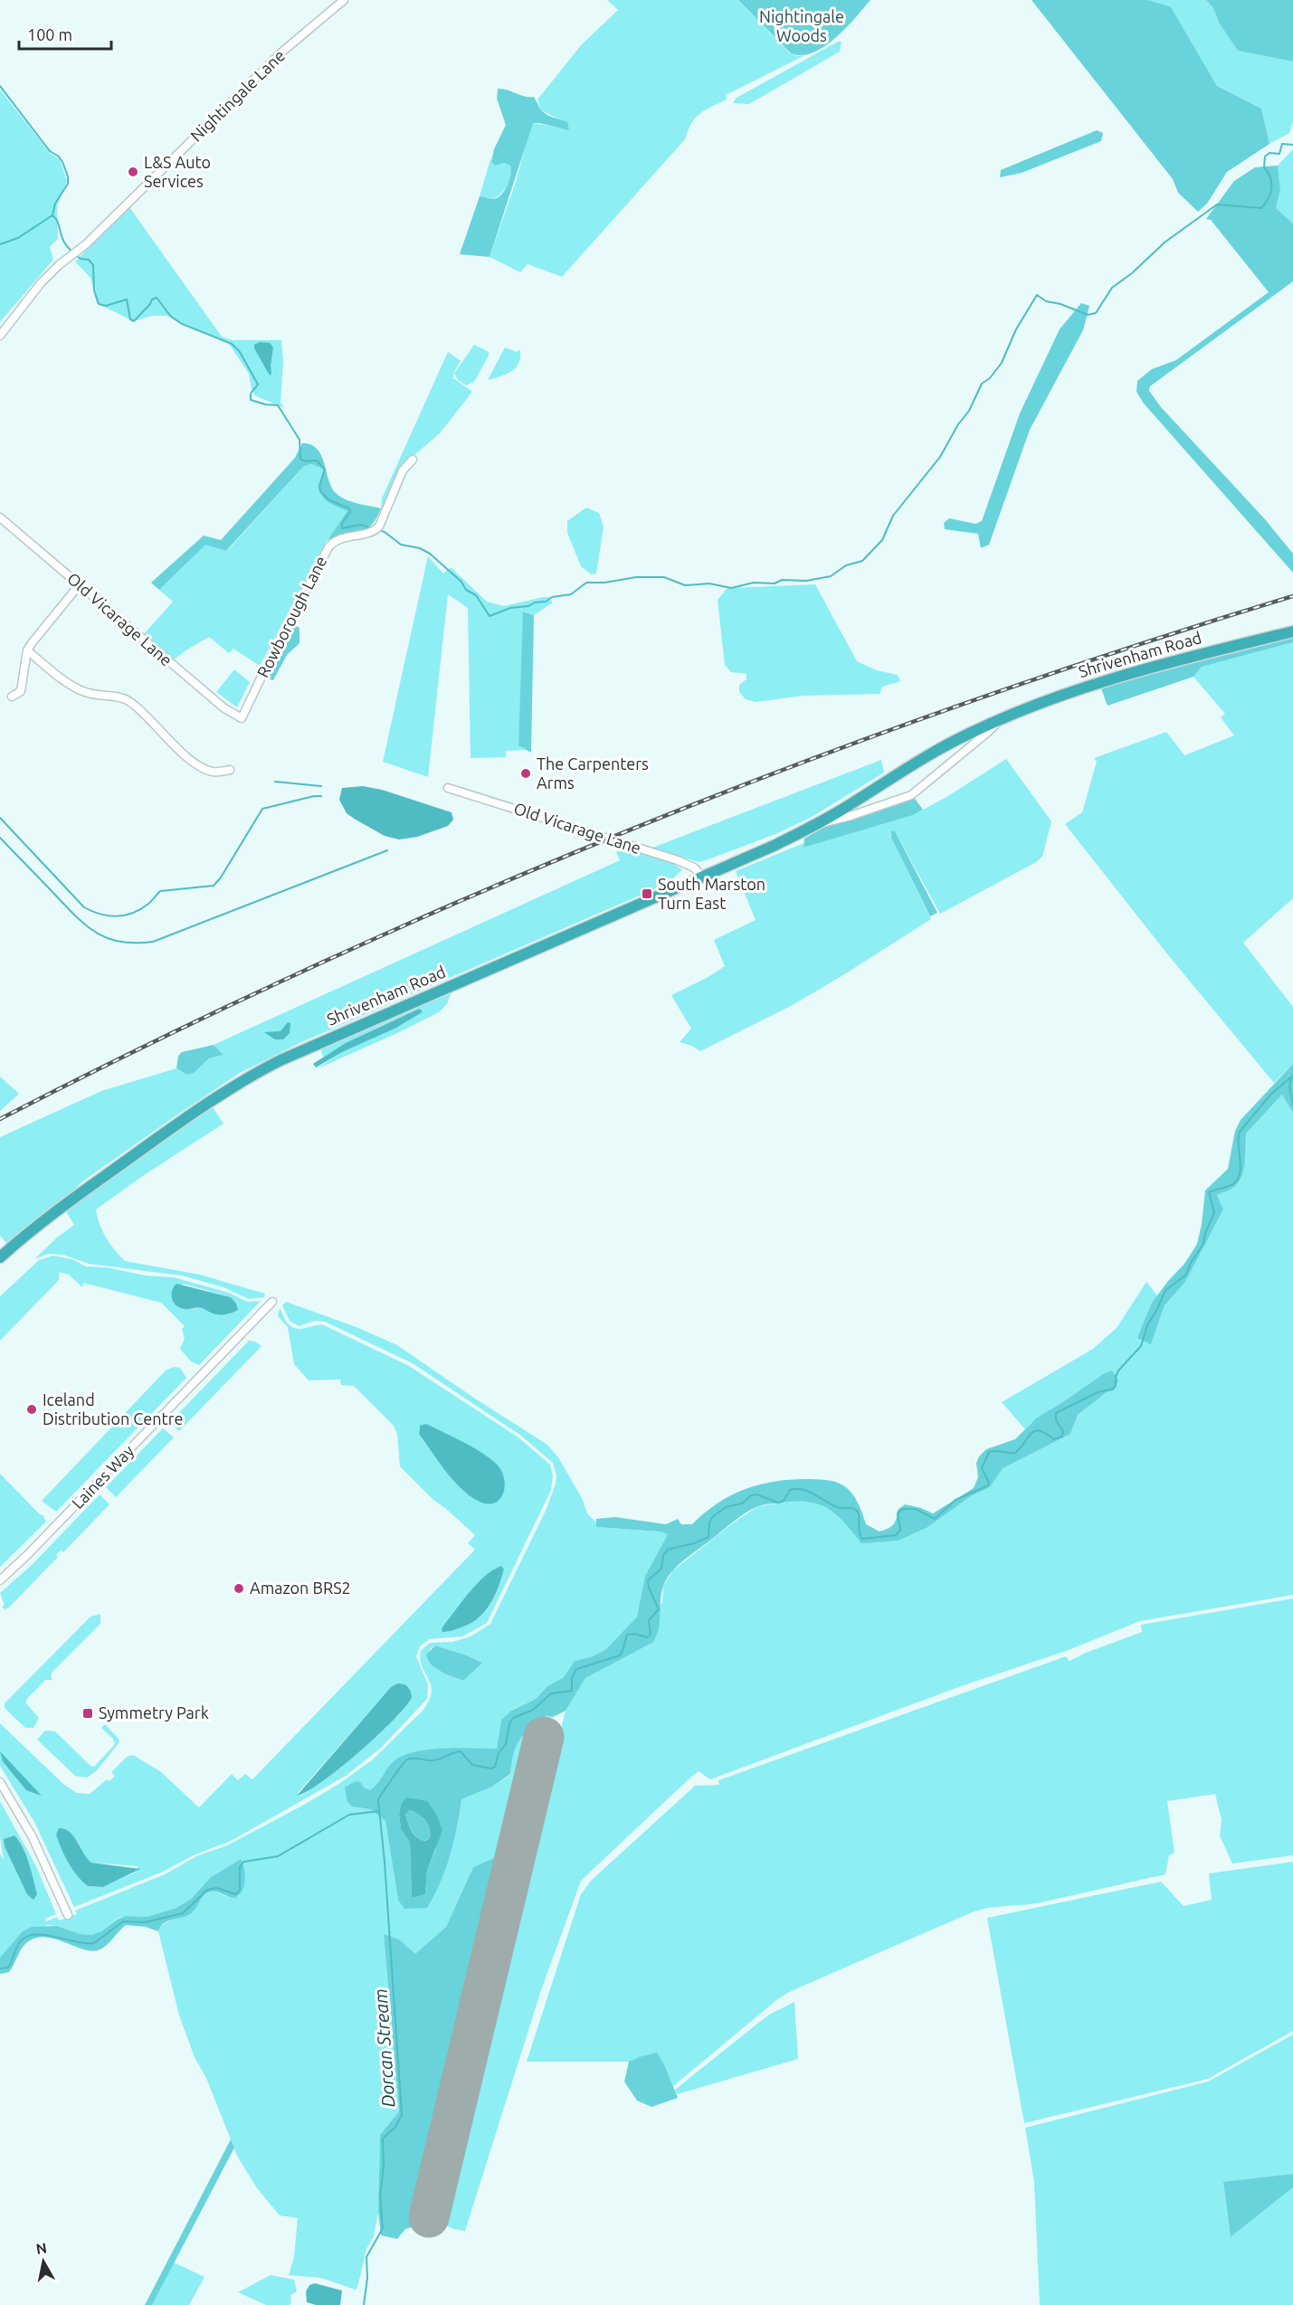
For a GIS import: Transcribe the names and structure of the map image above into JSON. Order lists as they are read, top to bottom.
{
  "streets": {
    "highway": ["Shrivenham Road"],
    "street": [
      "Nightingale Lane",
      "Rowborough Lane",
      "Old Vicarage Lane",
      "Laines Way"
    ]
  },
  "crossings": [
    ["Rowborough Lane", "Old Vicarage Lane"],
    ["Old Vicarage Lane", "Shrivenham Road"]
  ],
  "water": ["Dorcan Stream"],
  "parks": ["Nightingale Woods"],
  "places": {
    "other": [
      "L&S Auto Services",
      "The Carpenters Arms",
      "Iceland Distribution Centre",
      "Amazon BRS2"
    ],
    "transit": ["South Marston Turn East", "Symmetry Park"]
  },
  "scale_bar": "100 m",
  "north": "top"
}
